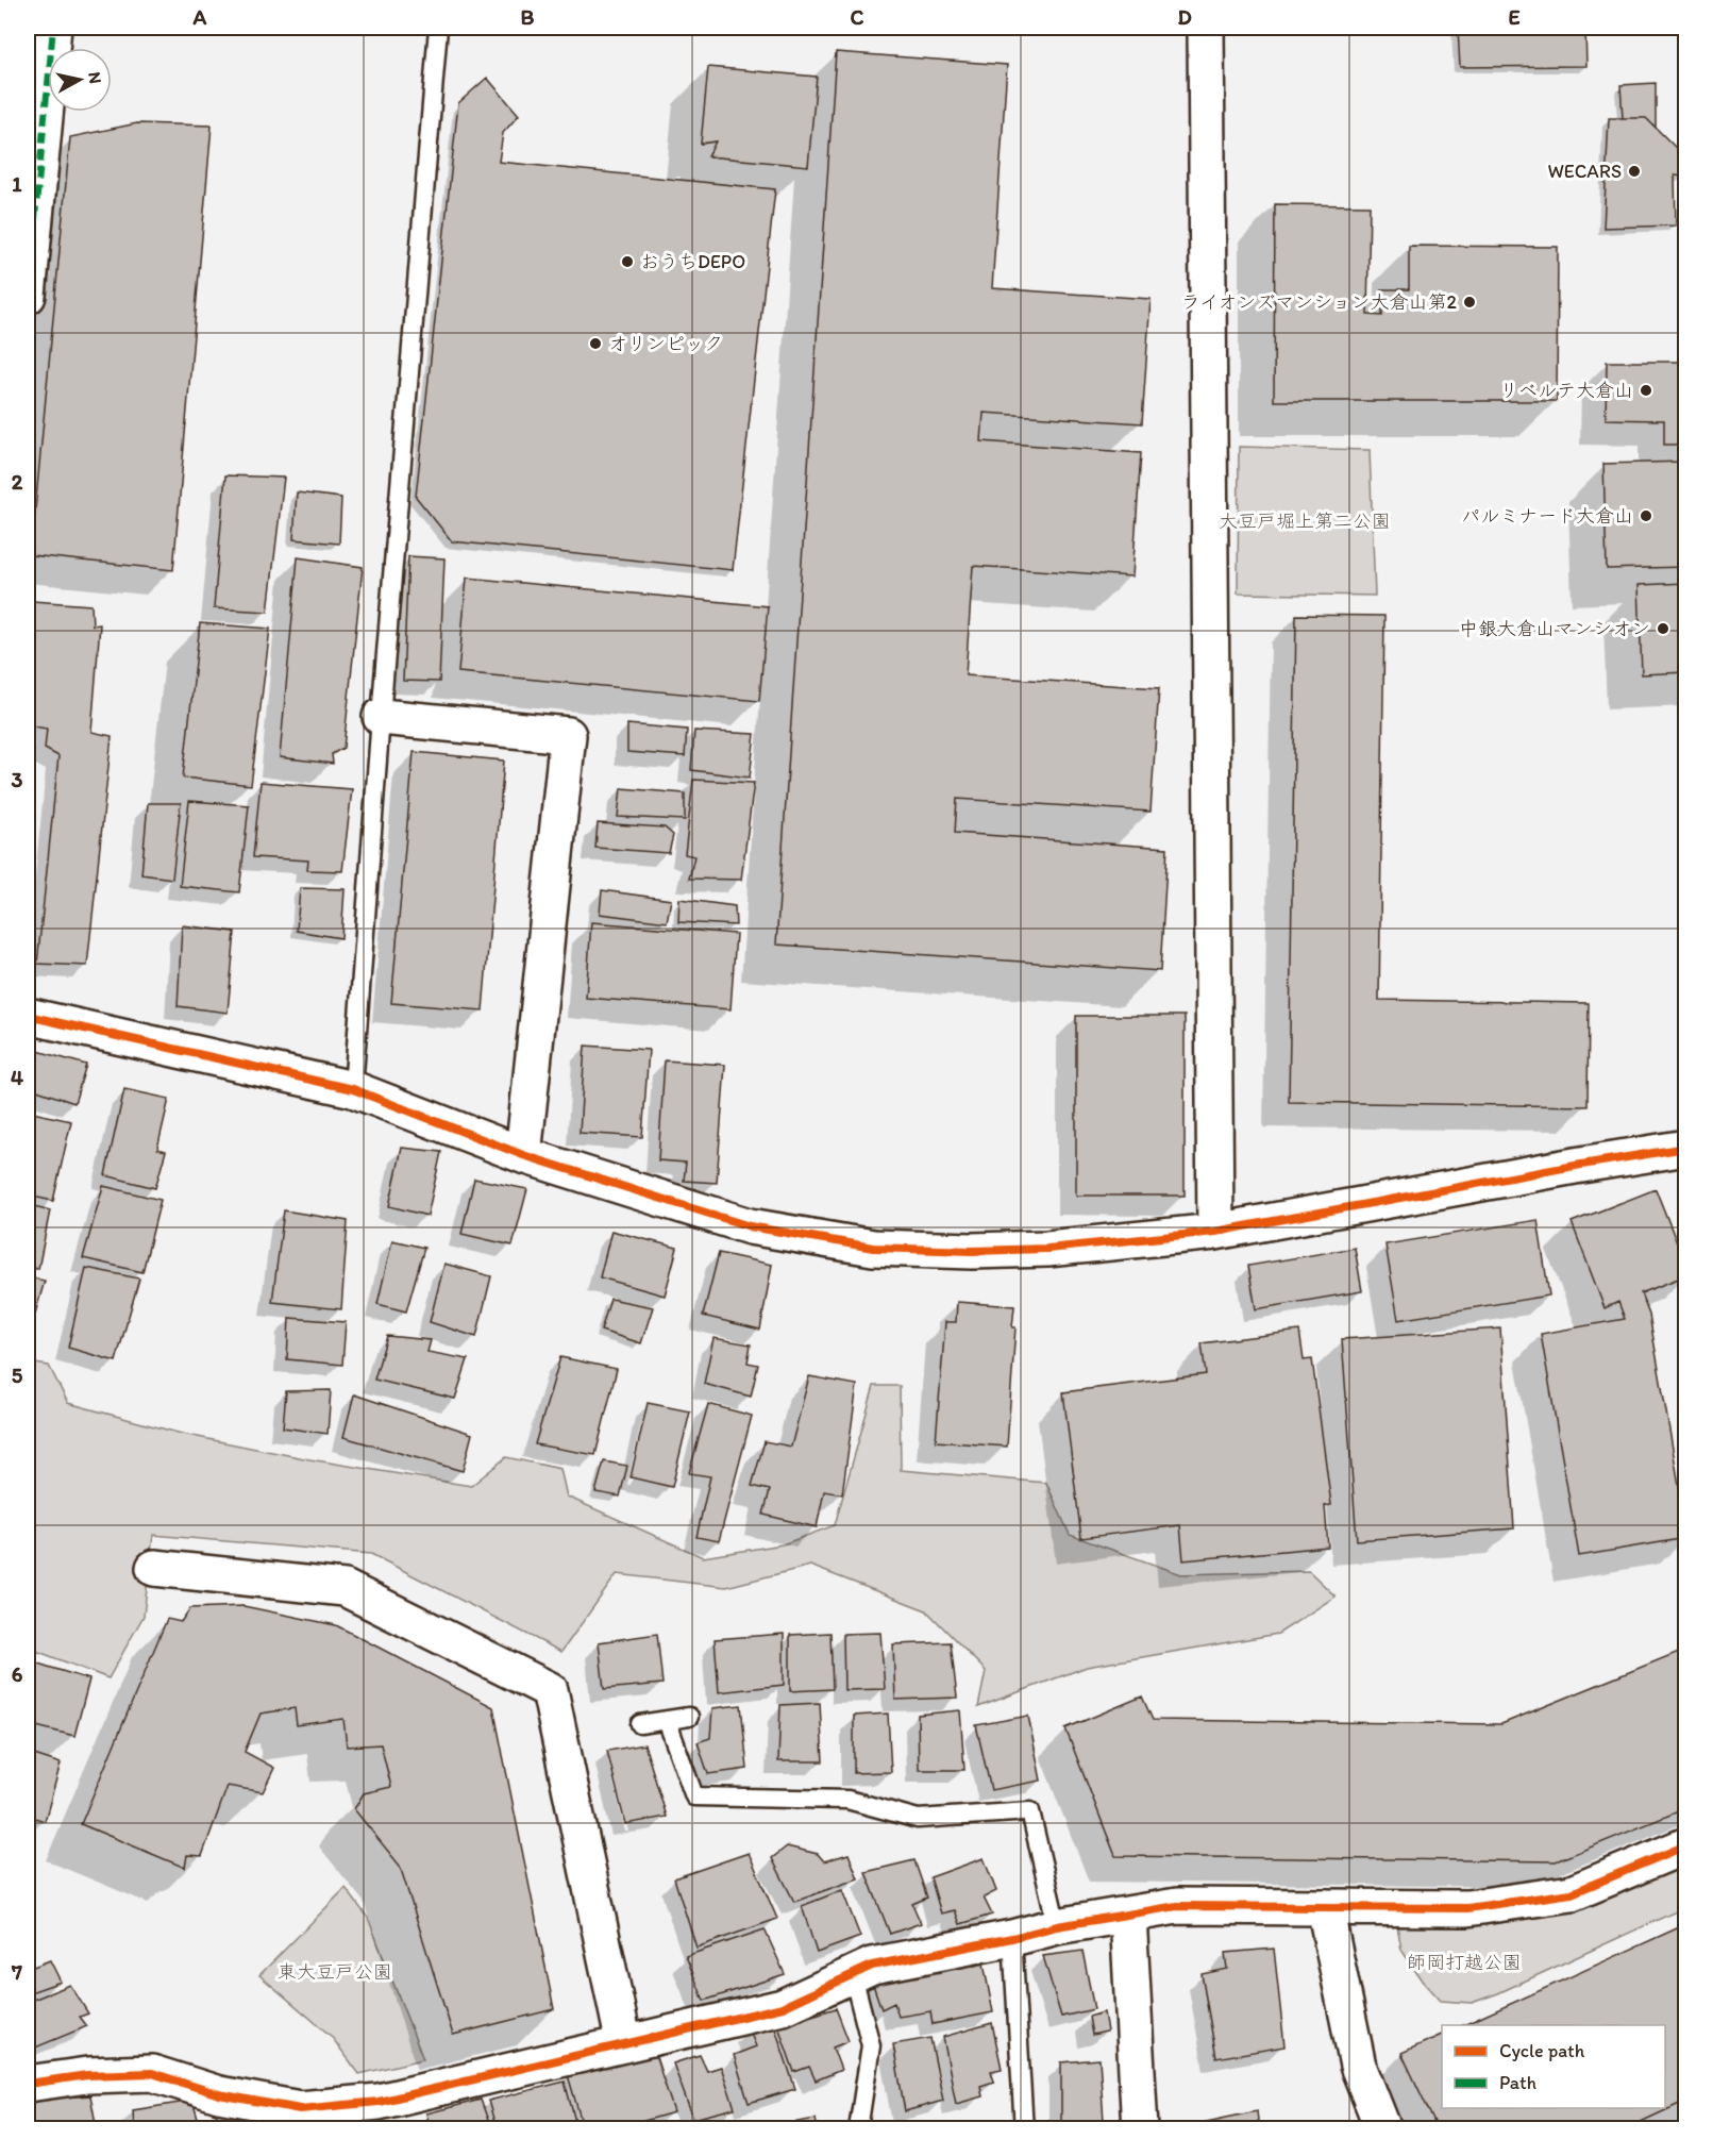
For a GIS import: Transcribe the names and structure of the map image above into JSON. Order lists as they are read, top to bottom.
{
  "parks": ["大豆戸堀上第二公園", "師岡打越公園", "東大豆戸公園"],
  "places": [
    "WECARS",
    "おうちDEPO",
    "ライオンズマンション大倉山第2",
    "オリンピック",
    "リベルテ大倉山",
    "パルミナード大倉山",
    "中銀大倉山マンシオン"
  ],
  "legend": ["Cycle path", "Path"],
  "north": "right",
  "grid": {
    "columns": [
      "A",
      "B",
      "C",
      "D",
      "E"
    ],
    "rows": [
      "1",
      "2",
      "3",
      "4",
      "5",
      "6",
      "7"
    ]
  }
}
